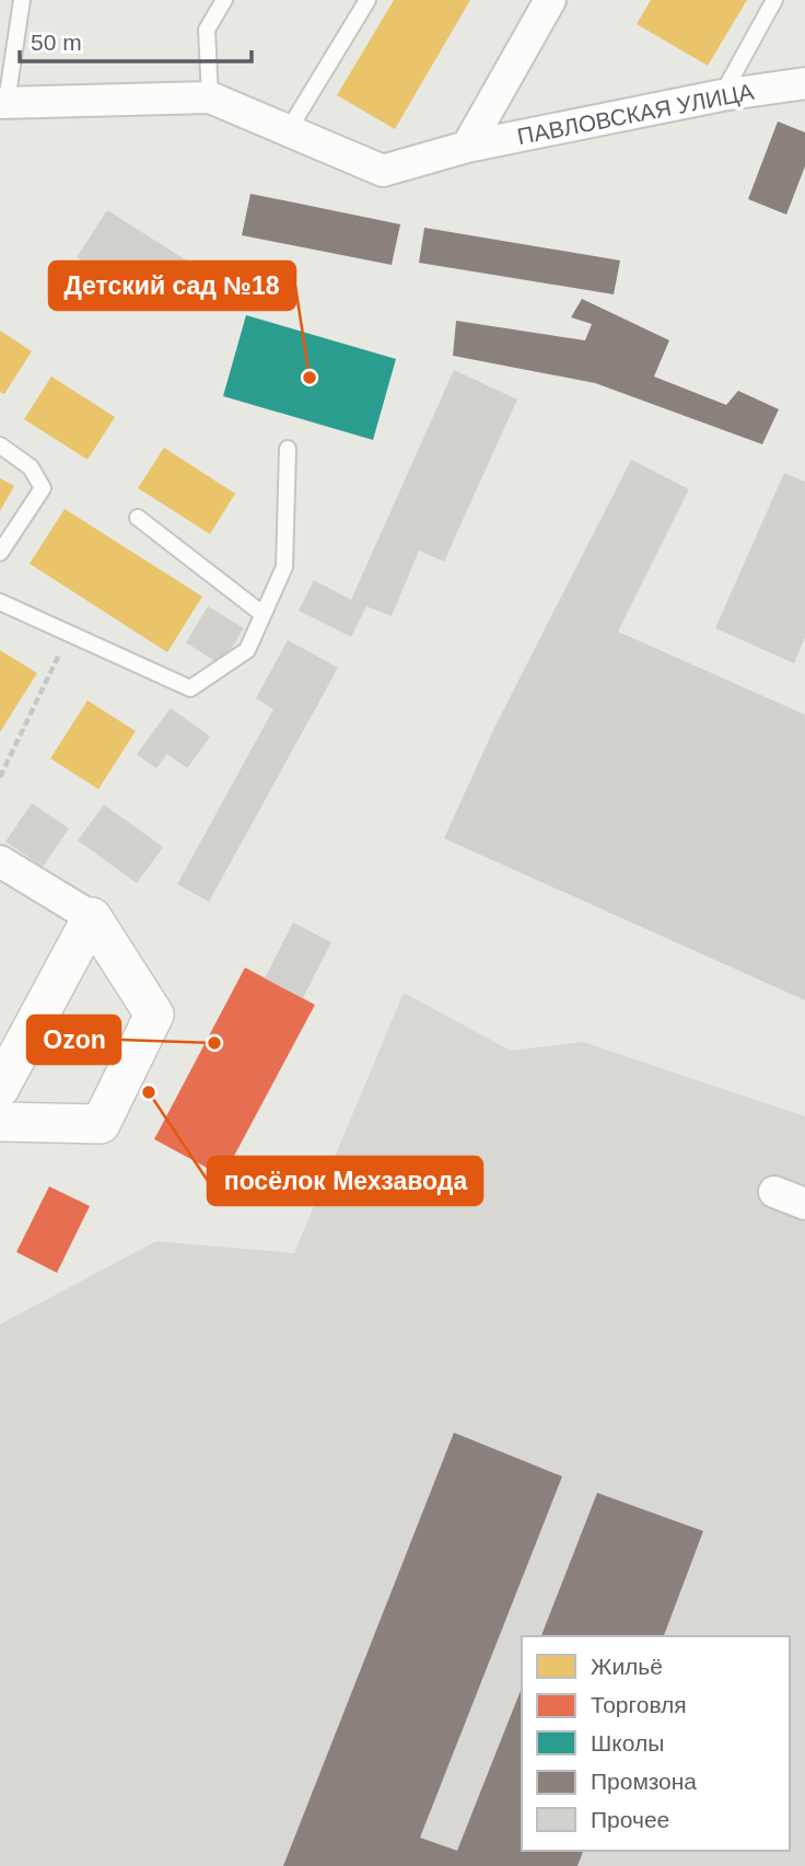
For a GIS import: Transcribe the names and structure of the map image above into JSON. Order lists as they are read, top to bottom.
{
  "streets": {
    "street": ["ПАВЛОВСКАЯ УЛИЦА"]
  },
  "places": ["Детский сад №18", "Ozon", "посёлок Мехзавода"],
  "legend": [
    "Жильё",
    "Торговля",
    "Школы",
    "Промзона",
    "Прочее"
  ],
  "scale_bar": "50 m"
}
